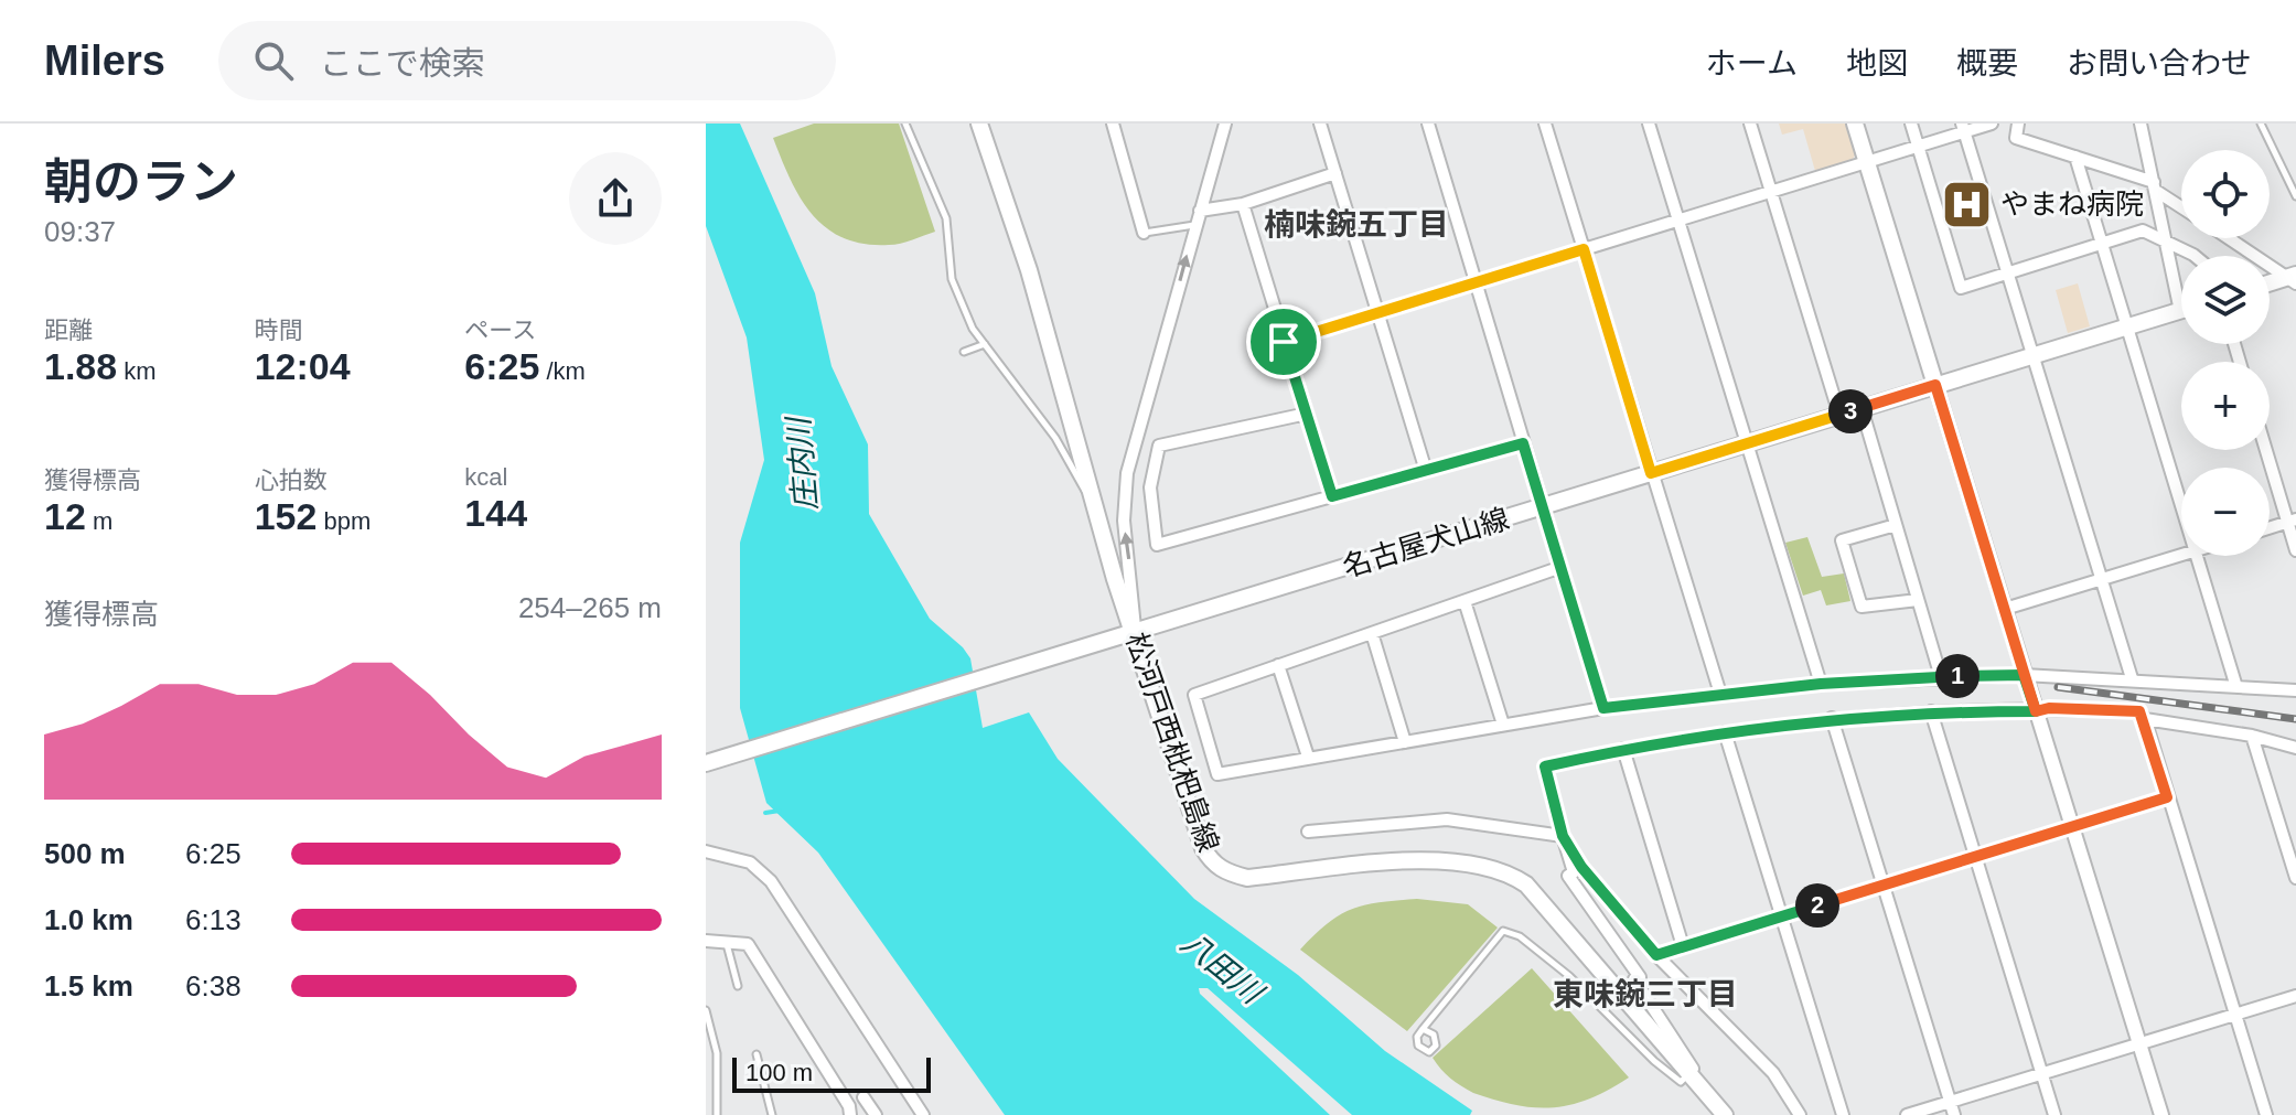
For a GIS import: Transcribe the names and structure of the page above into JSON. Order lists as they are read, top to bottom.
{
  "streets": {
    "main road": ["名古屋犬山線", "松河戸西枇杷島線"]
  },
  "crossings": [
    ["名古屋犬山線", "松河戸西枇杷島線"]
  ],
  "districts": ["楠味鋺五丁目", "東味鋺三丁目"],
  "water": ["庄内川", "八田川"],
  "places": {
    "hospital": ["やまね病院"]
  },
  "scale_bar": "100 m",
  "page": {
    "header": "Milers",
    "search": "ここで検索",
    "nav": [
      "ホーム",
      "地図",
      "概要",
      "お問い合わせ"
    ],
    "heading": ["朝のラン", "09:37"],
    "map_buttons": ["+", "−"],
    "stats": [
      ["距離", "1.88 km"],
      ["時間", "12:04"],
      ["ペース", "6:25 /km"],
      ["獲得標高", "12 m"],
      ["心拍数", "152 bpm"],
      ["kcal", "144"]
    ],
    "pins": ["3", "1", "2"],
    "chart": ["獲得標高", "254–265 m"],
    "list": [
      {
        "name": "500 m",
        "note": "6:25"
      },
      {
        "name": "1.0 km",
        "note": "6:13"
      },
      {
        "name": "1.5 km",
        "note": "6:38"
      }
    ],
    "scale": "100 m"
  }
}
